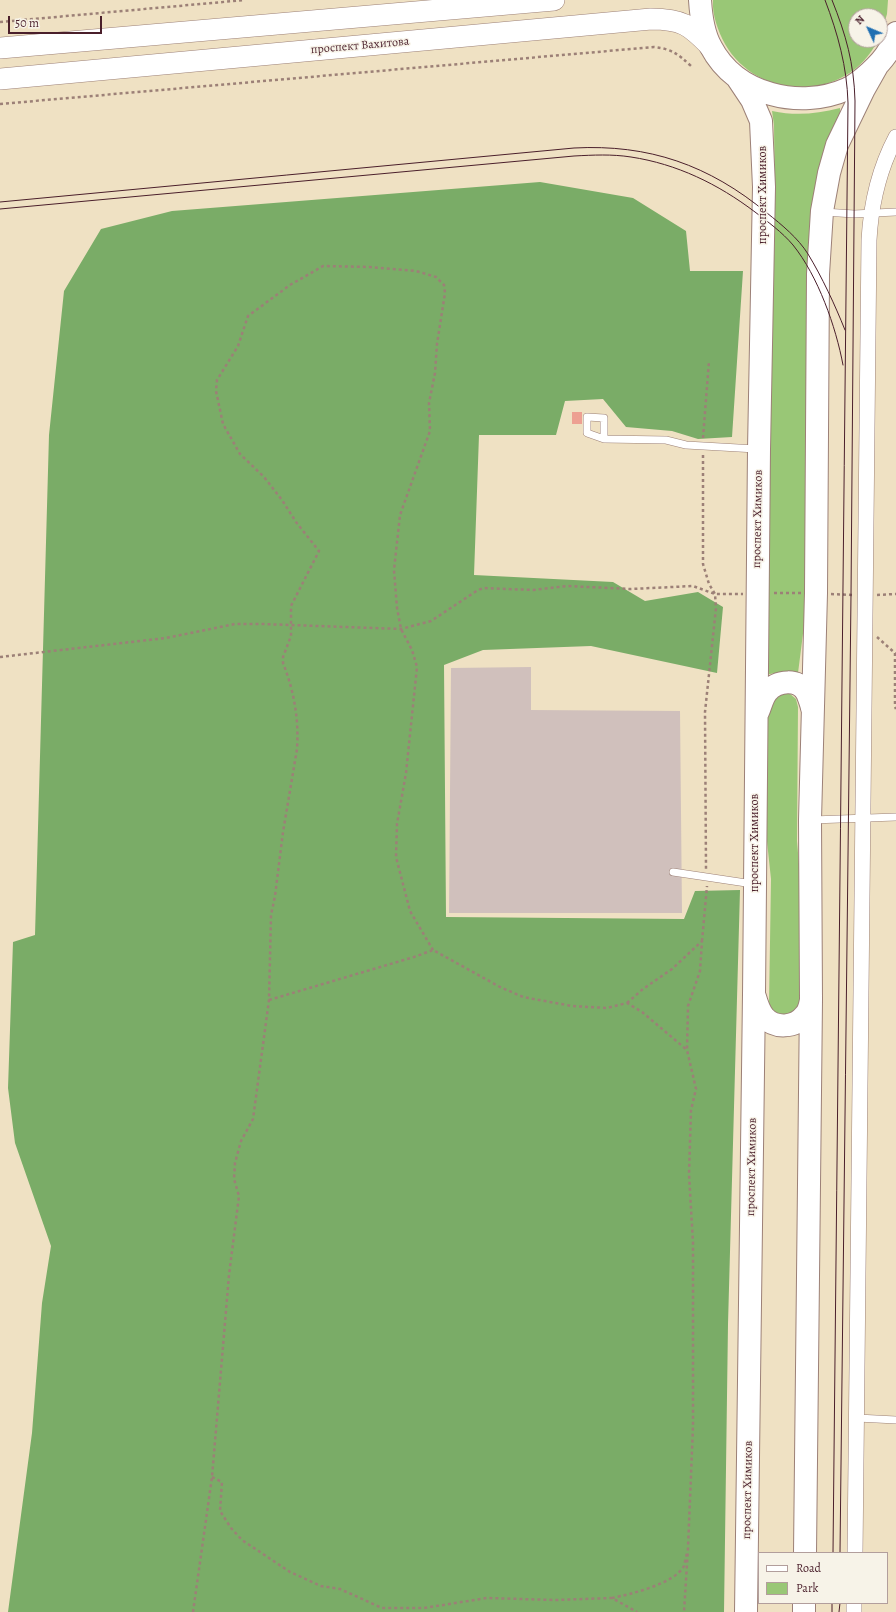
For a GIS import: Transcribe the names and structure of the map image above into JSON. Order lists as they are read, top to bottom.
{
  "streets": {
    "main road": ["проспект Вахитова", "проспект Химиков"]
  },
  "crossings": [
    ["проспект Вахитова", "проспект Химиков"]
  ],
  "legend": ["Road", "Park"],
  "scale_bar": "50 m",
  "north": "top left"
}
